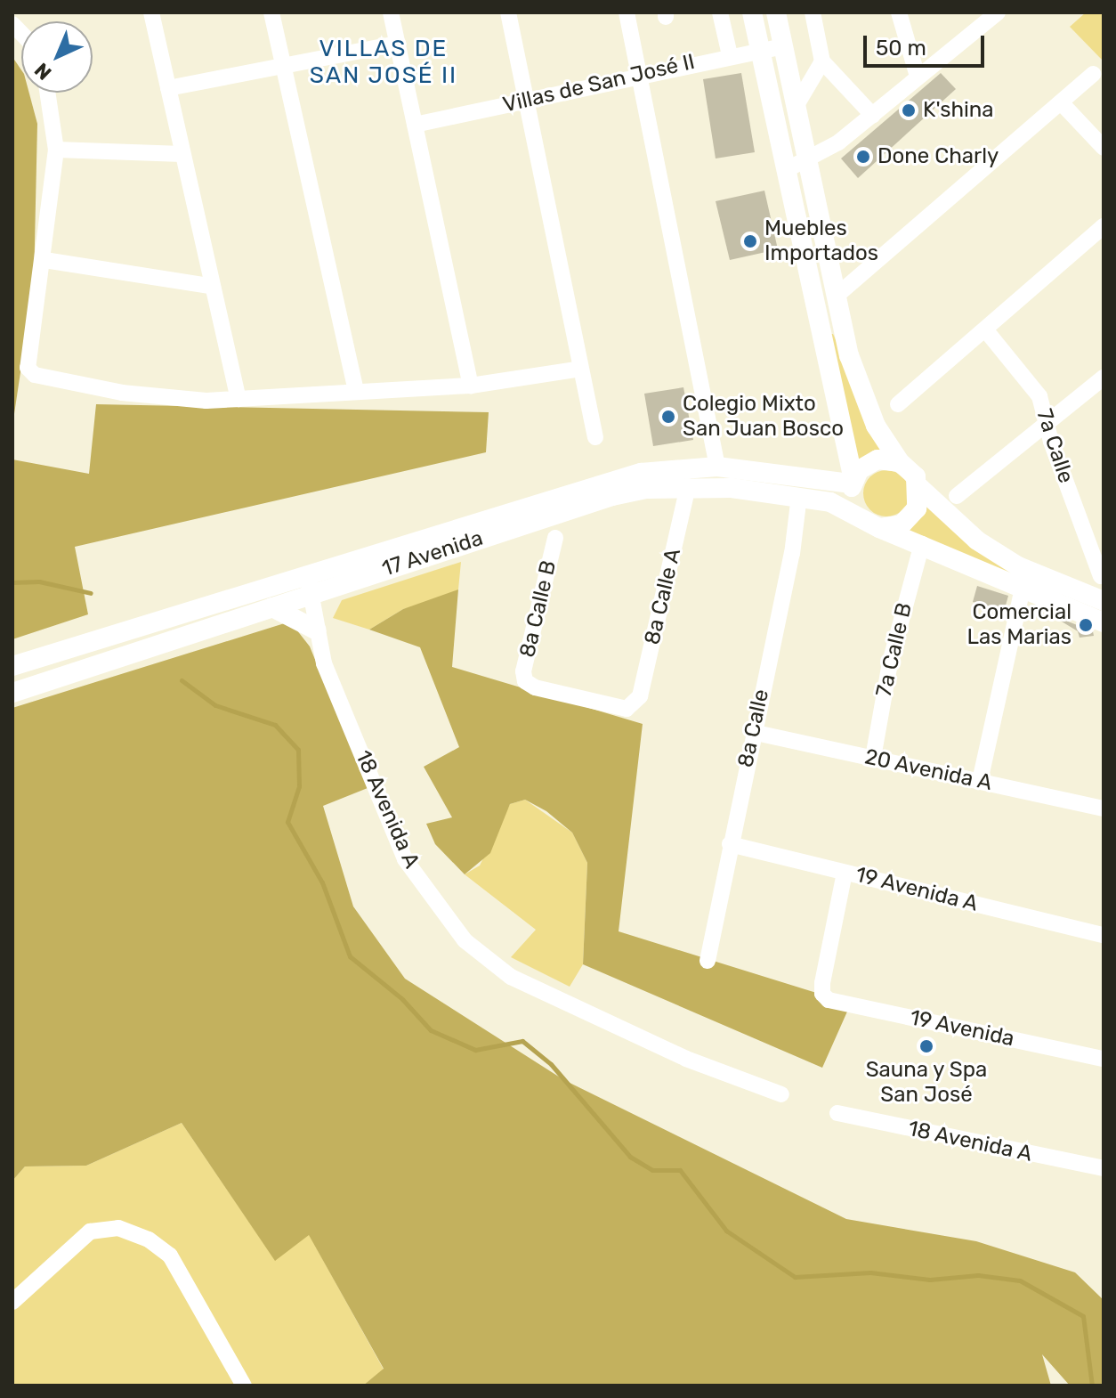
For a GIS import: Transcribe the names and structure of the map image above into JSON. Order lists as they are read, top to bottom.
{
  "streets": {
    "main road": ["17 Avenida"],
    "street": [
      "Villas de San José II",
      "7a Calle",
      "8a Calle A",
      "8a Calle B",
      "7a Calle B",
      "8a Calle",
      "20 Avenida A",
      "18 Avenida A",
      "19 Avenida A",
      "19 Avenida"
    ]
  },
  "crossings": [
    ["17 Avenida", "8a Calle A"],
    ["17 Avenida", "8a Calle"],
    ["17 Avenida", "18 Avenida A"],
    ["8a Calle A", "8a Calle B"],
    ["7a Calle B", "20 Avenida A"],
    ["8a Calle", "20 Avenida A"],
    ["8a Calle", "19 Avenida A"],
    ["19 Avenida A", "19 Avenida"]
  ],
  "districts": ["VILLAS DE SAN JOSÉ II"],
  "places": [
    "K'shina",
    "Done Charly",
    "Muebles Importados",
    "Colegio Mixto San Juan Bosco",
    "Comercial Las Marias",
    "Sauna y Spa San José"
  ],
  "scale_bar": "50 m",
  "north": "bottom left"
}
